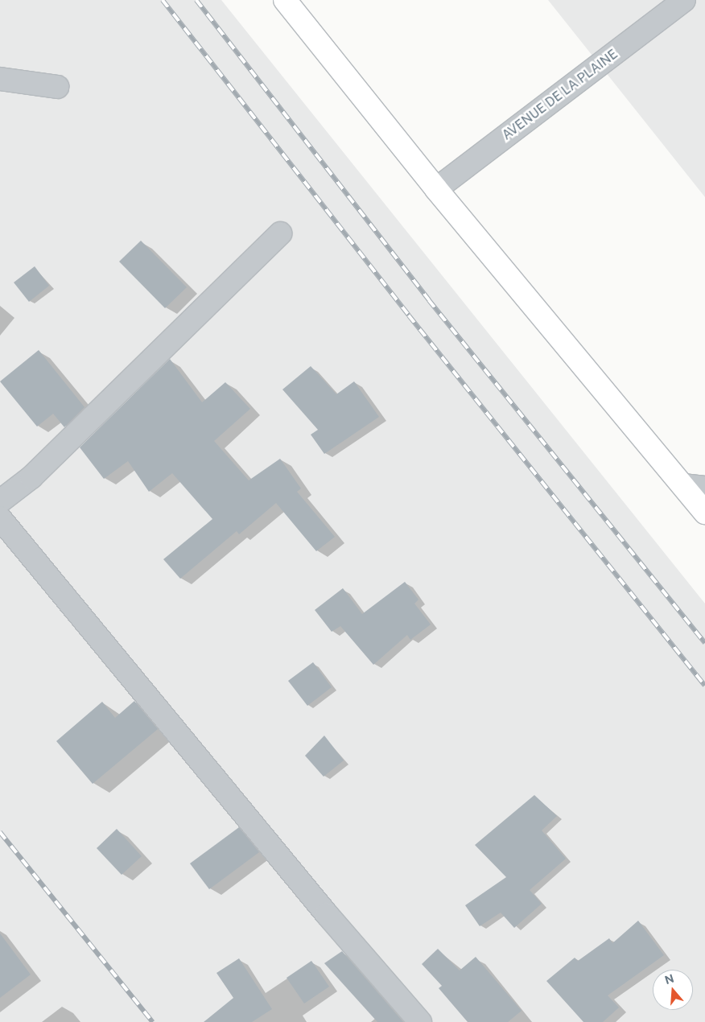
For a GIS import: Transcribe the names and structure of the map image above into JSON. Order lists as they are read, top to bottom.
{
  "streets": {
    "street": ["AVENUE DE LA PLAINE"]
  },
  "north": "top"
}
